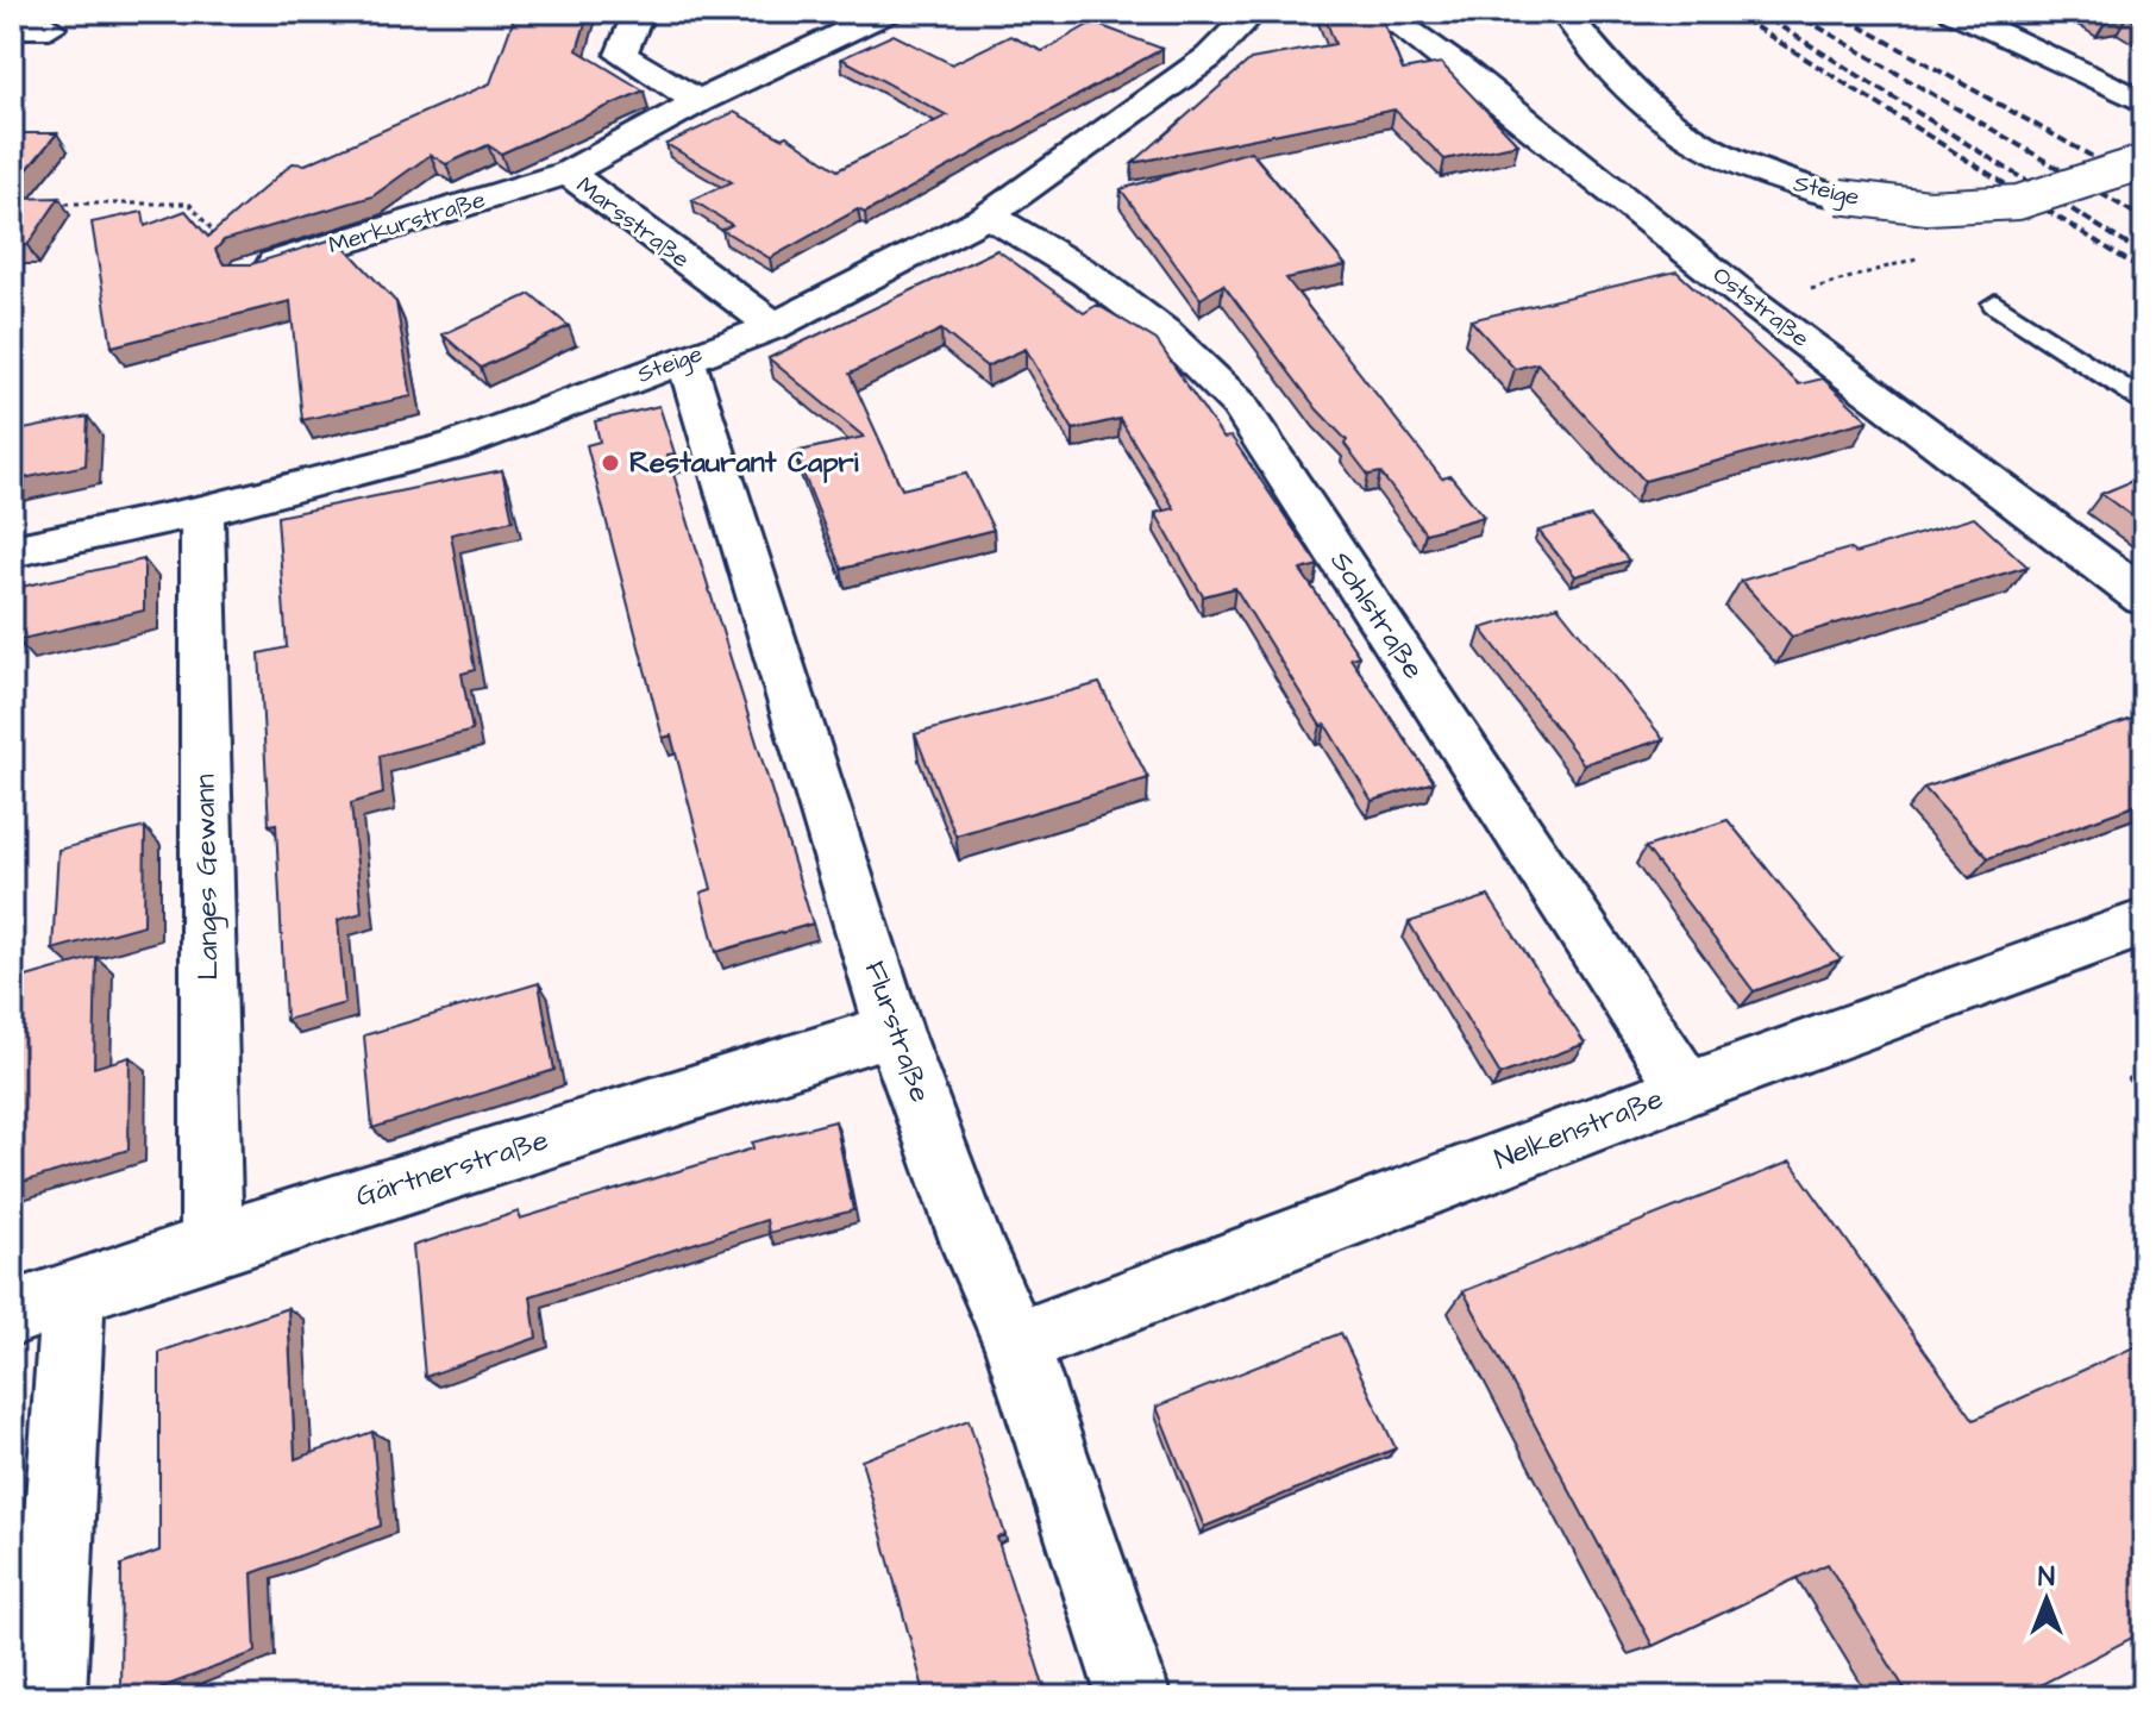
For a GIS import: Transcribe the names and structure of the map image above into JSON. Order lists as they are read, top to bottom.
{
  "streets": {
    "street": [
      "Steige",
      "Merkurstraße",
      "Marsstraße",
      "Oststraße",
      "Sohlstraße",
      "Langes Gewann",
      "Flurstraße",
      "Nelkenstraße",
      "Gärtnerstraße"
    ]
  },
  "crossings": [
    ["Steige", "Marsstraße"],
    ["Steige", "Sohlstraße"],
    ["Steige", "Langes Gewann"],
    ["Steige", "Flurstraße"],
    ["Merkurstraße", "Marsstraße"],
    ["Sohlstraße", "Nelkenstraße"],
    ["Langes Gewann", "Gärtnerstraße"],
    ["Flurstraße", "Nelkenstraße"],
    ["Flurstraße", "Gärtnerstraße"]
  ],
  "places": ["Restaurant Capri"],
  "north": "top"
}
